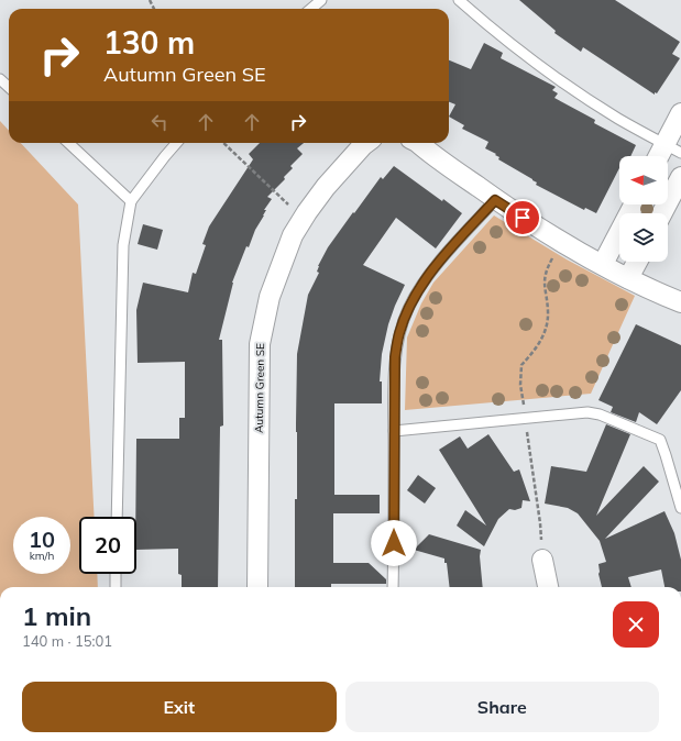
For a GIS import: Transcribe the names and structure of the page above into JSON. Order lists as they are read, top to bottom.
{
  "streets": {
    "street": ["Autumn Green SE"]
  },
  "north": "left",
  "page": {
    "turn": ["130 m", "Autumn Green SE"],
    "speed": "10 km/h",
    "limit": "20",
    "heading": ["1 min", "140 m · 15:01"],
    "buttons": ["Exit", "Share"]
  }
}
